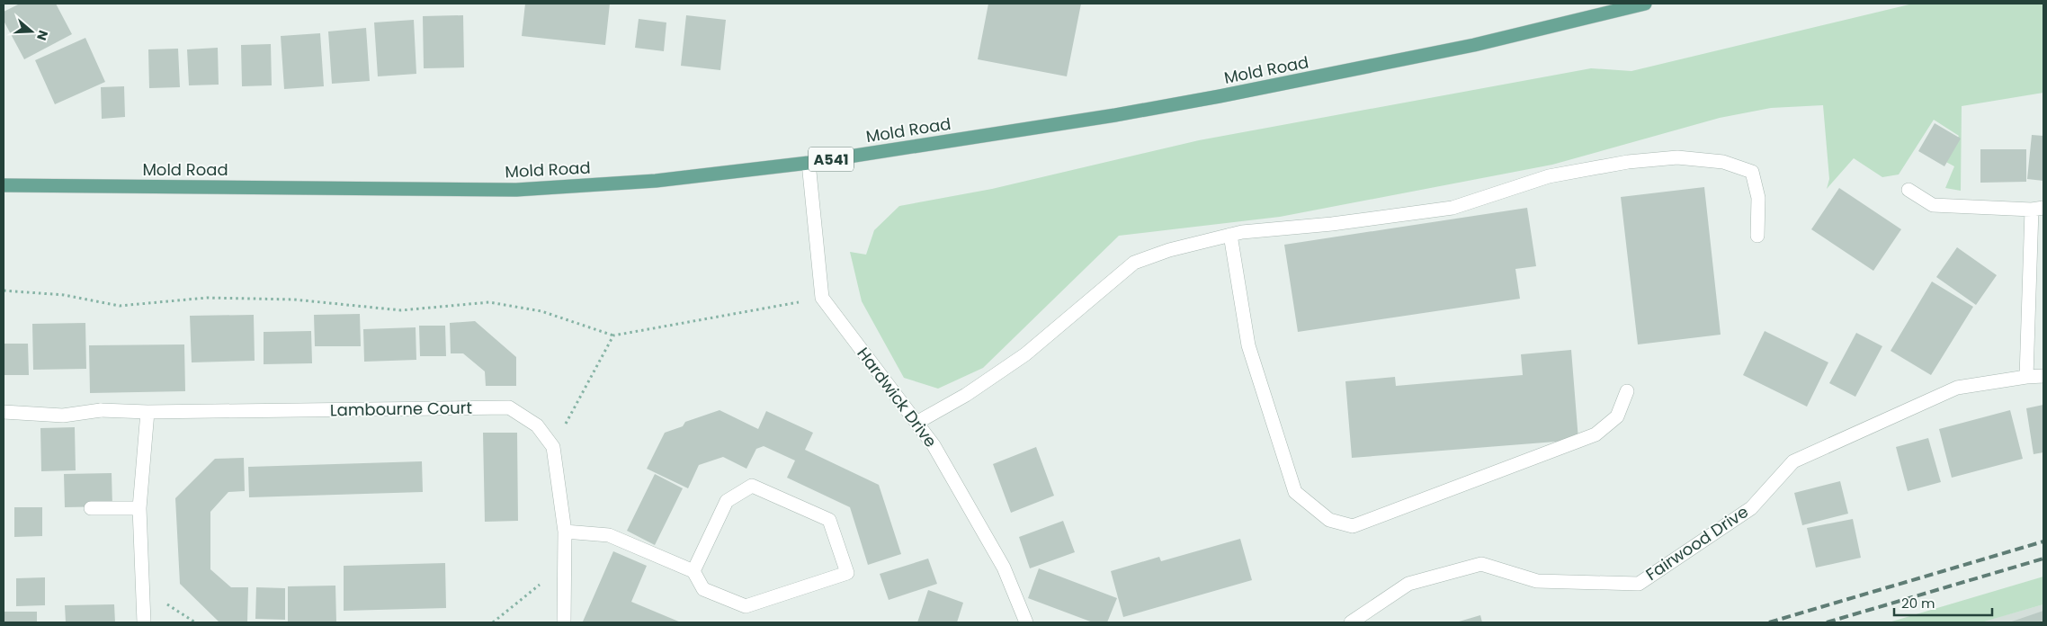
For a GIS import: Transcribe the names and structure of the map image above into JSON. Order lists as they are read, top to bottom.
{
  "streets": {
    "main road": ["Mold Road", "A541"],
    "street": ["Hardwick Drive", "Lambourne Court", "Fairwood Drive"]
  },
  "scale_bar": "20 m",
  "north": "right"
}
